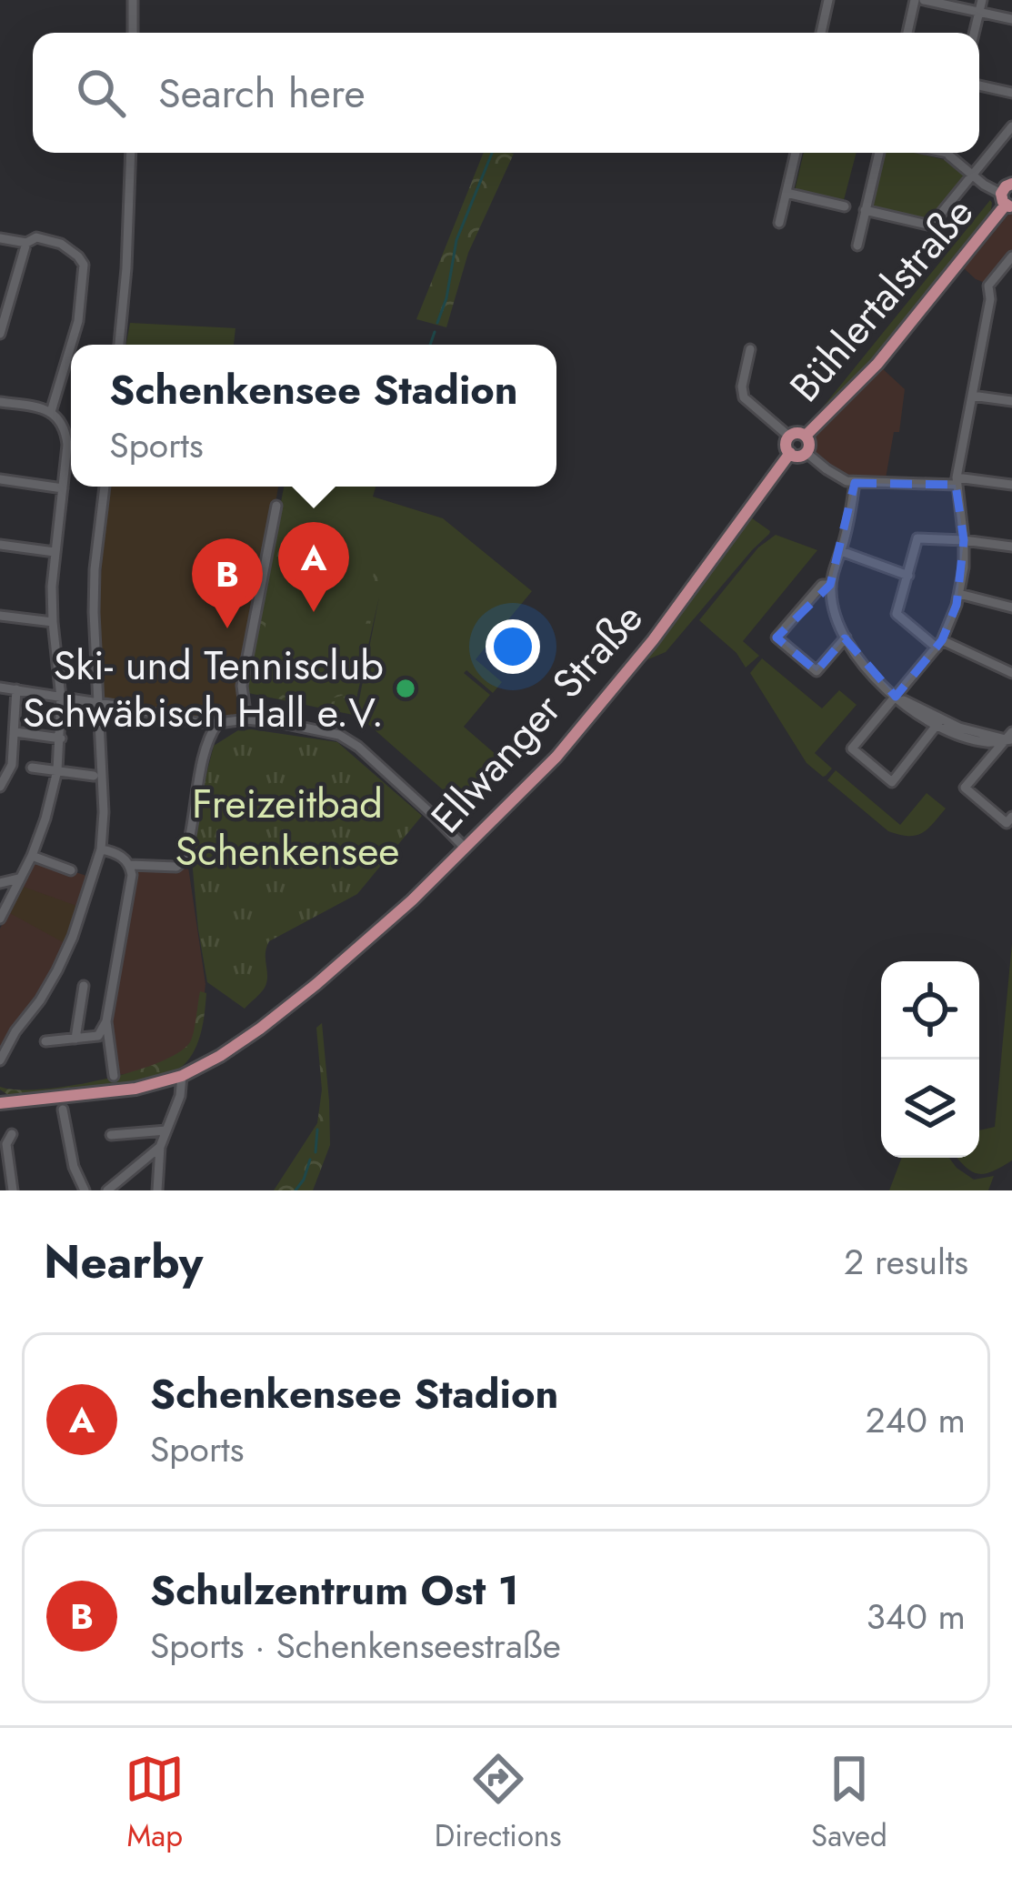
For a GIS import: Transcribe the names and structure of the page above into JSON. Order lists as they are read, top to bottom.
{
  "streets": {
    "main road": ["Bühlertalstraße", "Ellwanger Straße"]
  },
  "crossings": [
    ["Bühlertalstraße", "Ellwanger Straße"]
  ],
  "parks": ["Freizeitbad Schenkensee"],
  "places": ["Ski- und Tennisclub Schwäbisch Hall e.V."],
  "page": {
    "search": "Search here",
    "popup": ["Schenkensee Stadion", "Sports"],
    "pins": ["A", "B"],
    "heading": ["Nearby", "2 results"],
    "list": [
      {
        "mark": "A",
        "name": "Schenkensee Stadion",
        "note": "Sports",
        "value": "240 m"
      },
      {
        "mark": "B",
        "name": "Schulzentrum Ost 1",
        "note": "Sports · Schenkenseestraße",
        "value": "340 m"
      }
    ],
    "nav": ["Map", "Directions", "Saved"]
  }
}
